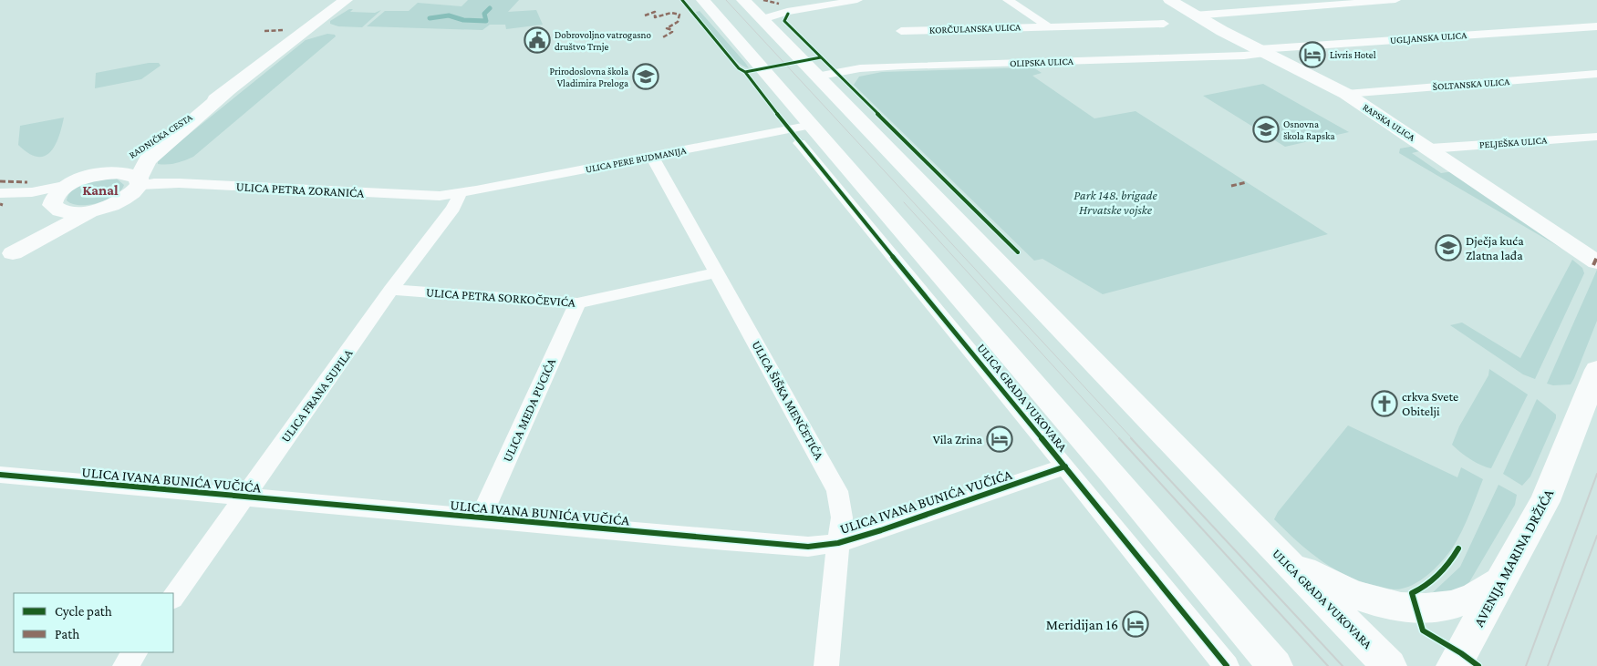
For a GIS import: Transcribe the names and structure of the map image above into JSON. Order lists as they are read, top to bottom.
{
  "streets": {
    "main road": [
      "RAPSKA ULICA",
      "RADNIČKA CESTA",
      "ULICA GRADA VUKOVARA",
      "AVENIJA MARINA DRŽIĆA"
    ],
    "street": [
      "KORČULANSKA ULICA",
      "UGLJANSKA ULICA",
      "OLIPSKA ULICA",
      "ŠOLTANSKA ULICA",
      "PELJEŠKA ULICA",
      "ULICA PERE BUDMANIJA",
      "ULICA PETRA ZORANIĆA",
      "ULICA PETRA SORKOČEVIĆA",
      "ULICA FRANA SUPILA",
      "ULICA ŠIŠKA MENČETIĆA",
      "ULICA MEDA PUCIĆA",
      "ULICA IVANA BUNIĆA VUČIĆA"
    ]
  },
  "crossings": [
    ["UGLJANSKA ULICA", "OLIPSKA ULICA"],
    ["UGLJANSKA ULICA", "RAPSKA ULICA"],
    ["OLIPSKA ULICA", "RAPSKA ULICA"],
    ["OLIPSKA ULICA", "ULICA GRADA VUKOVARA"],
    ["ŠOLTANSKA ULICA", "RAPSKA ULICA"],
    ["RAPSKA ULICA", "PELJEŠKA ULICA"],
    ["RADNIČKA CESTA", "ULICA PETRA ZORANIĆA"],
    ["ULICA PERE BUDMANIJA", "ULICA PETRA ZORANIĆA"],
    ["ULICA PERE BUDMANIJA", "ULICA FRANA SUPILA"],
    ["ULICA PERE BUDMANIJA", "ULICA GRADA VUKOVARA"],
    ["ULICA PERE BUDMANIJA", "ULICA ŠIŠKA MENČETIĆA"],
    ["ULICA PETRA ZORANIĆA", "ULICA FRANA SUPILA"],
    ["ULICA PETRA SORKOČEVIĆA", "ULICA FRANA SUPILA"],
    ["ULICA PETRA SORKOČEVIĆA", "ULICA ŠIŠKA MENČETIĆA"],
    ["ULICA PETRA SORKOČEVIĆA", "ULICA MEDA PUCIĆA"],
    ["ULICA FRANA SUPILA", "ULICA IVANA BUNIĆA VUČIĆA"],
    ["ULICA GRADA VUKOVARA", "ULICA IVANA BUNIĆA VUČIĆA"],
    ["ULICA ŠIŠKA MENČETIĆA", "ULICA IVANA BUNIĆA VUČIĆA"],
    ["ULICA MEDA PUCIĆA", "ULICA IVANA BUNIĆA VUČIĆA"]
  ],
  "districts": ["Kanal"],
  "parks": ["Park 148. brigade Hrvatske vojske"],
  "places": {
    "public building": ["Dobrovoljno vatrogasno društvo Trnje"],
    "hotel": ["Livris Hotel", "Vila Zrina", "Meridijan 16"],
    "school or university": ["Prirodoslovna škola Vladimira Preloga", "Osnovna škola Rapska", "Dječja kuća Zlatna lađa"],
    "church": ["crkva Svete Obitelji"]
  },
  "legend": ["Cycle path", "Path"]
}
